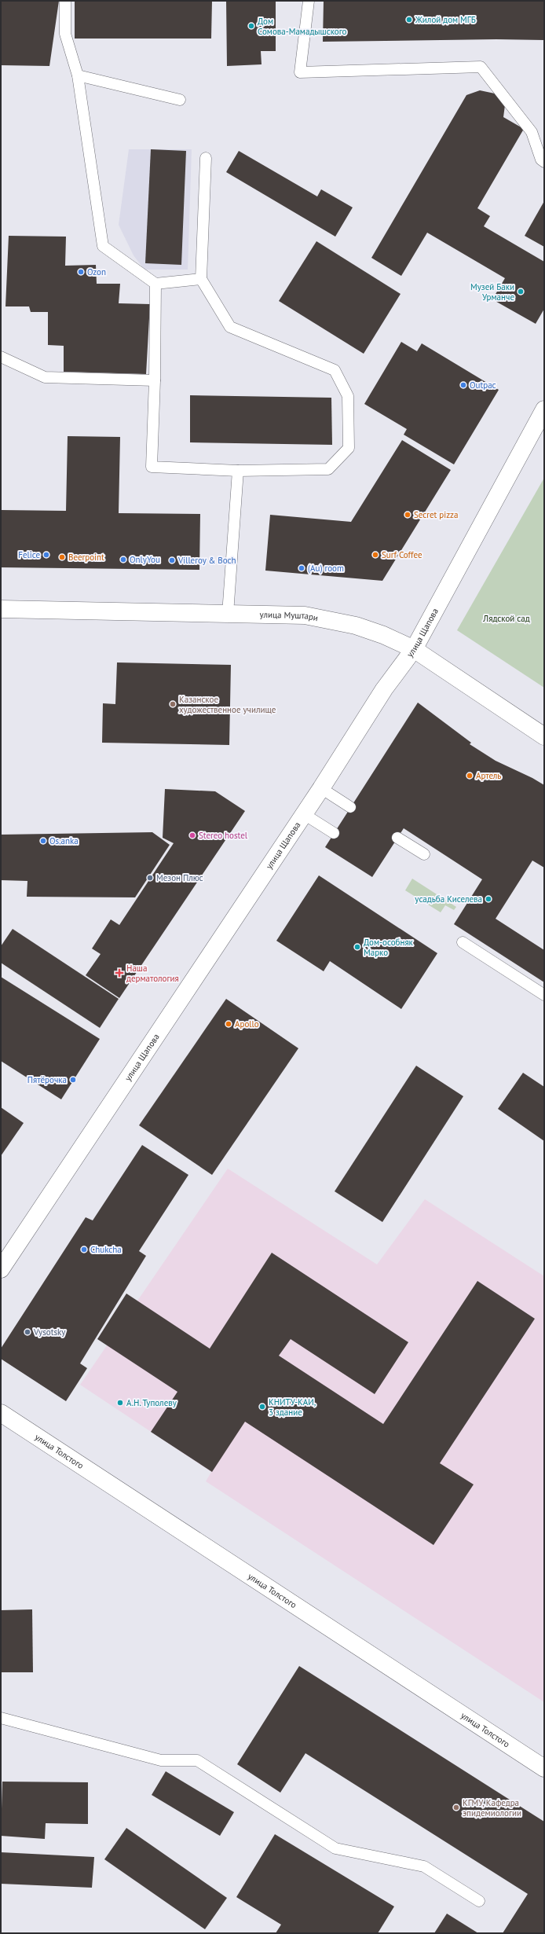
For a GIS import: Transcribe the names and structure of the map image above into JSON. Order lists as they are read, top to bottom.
{
  "streets": {
    "street": ["улица Муштари", "улица Щапова", "улица Толстого"]
  },
  "crossings": [
    ["улица Муштари", "улица Щапова"]
  ],
  "parks": ["Лядской сад"],
  "places": {
    "other": [
      "Жилой дом МГБ",
      "Дом Сомова-Мамадышского",
      "Ozon",
      "Музей Баки Урманче",
      "Outpac",
      "Secret pizza",
      "Felice",
      "Surf Coffee",
      "Beerpoint",
      "OnlyYou",
      "Villeroy & Boch",
      "(Au) room",
      "Казанское художественное училище",
      "Артель",
      "Stereo hostel",
      "Os.anka",
      "Мезон Плюс",
      "усадьба Киселева",
      "Дом-особняк Марко",
      "Apollo",
      "Пятёрочка",
      "Chukcha",
      "Vysotsky",
      "А.Н. Туполеву",
      "КНИТУ-КАИ, 3 здание",
      "КГМУ, Кафедра эпидемиологии"
    ],
    "health": ["Наша дерматология"]
  }
}
